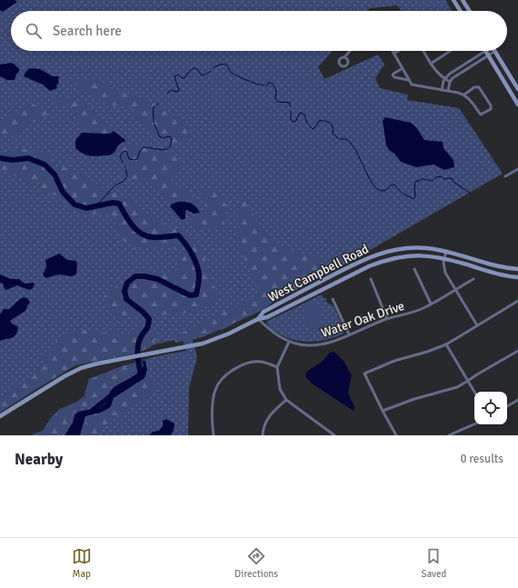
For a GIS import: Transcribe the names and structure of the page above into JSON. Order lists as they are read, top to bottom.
{
  "streets": {
    "main road": ["West Campbell Road"],
    "street": ["Water Oak Drive"]
  },
  "crossings": [
    ["West Campbell Road", "Water Oak Drive"]
  ],
  "page": {
    "search": "Search here",
    "heading": ["Nearby", "0 results"],
    "nav": ["Map", "Directions", "Saved"]
  }
}
